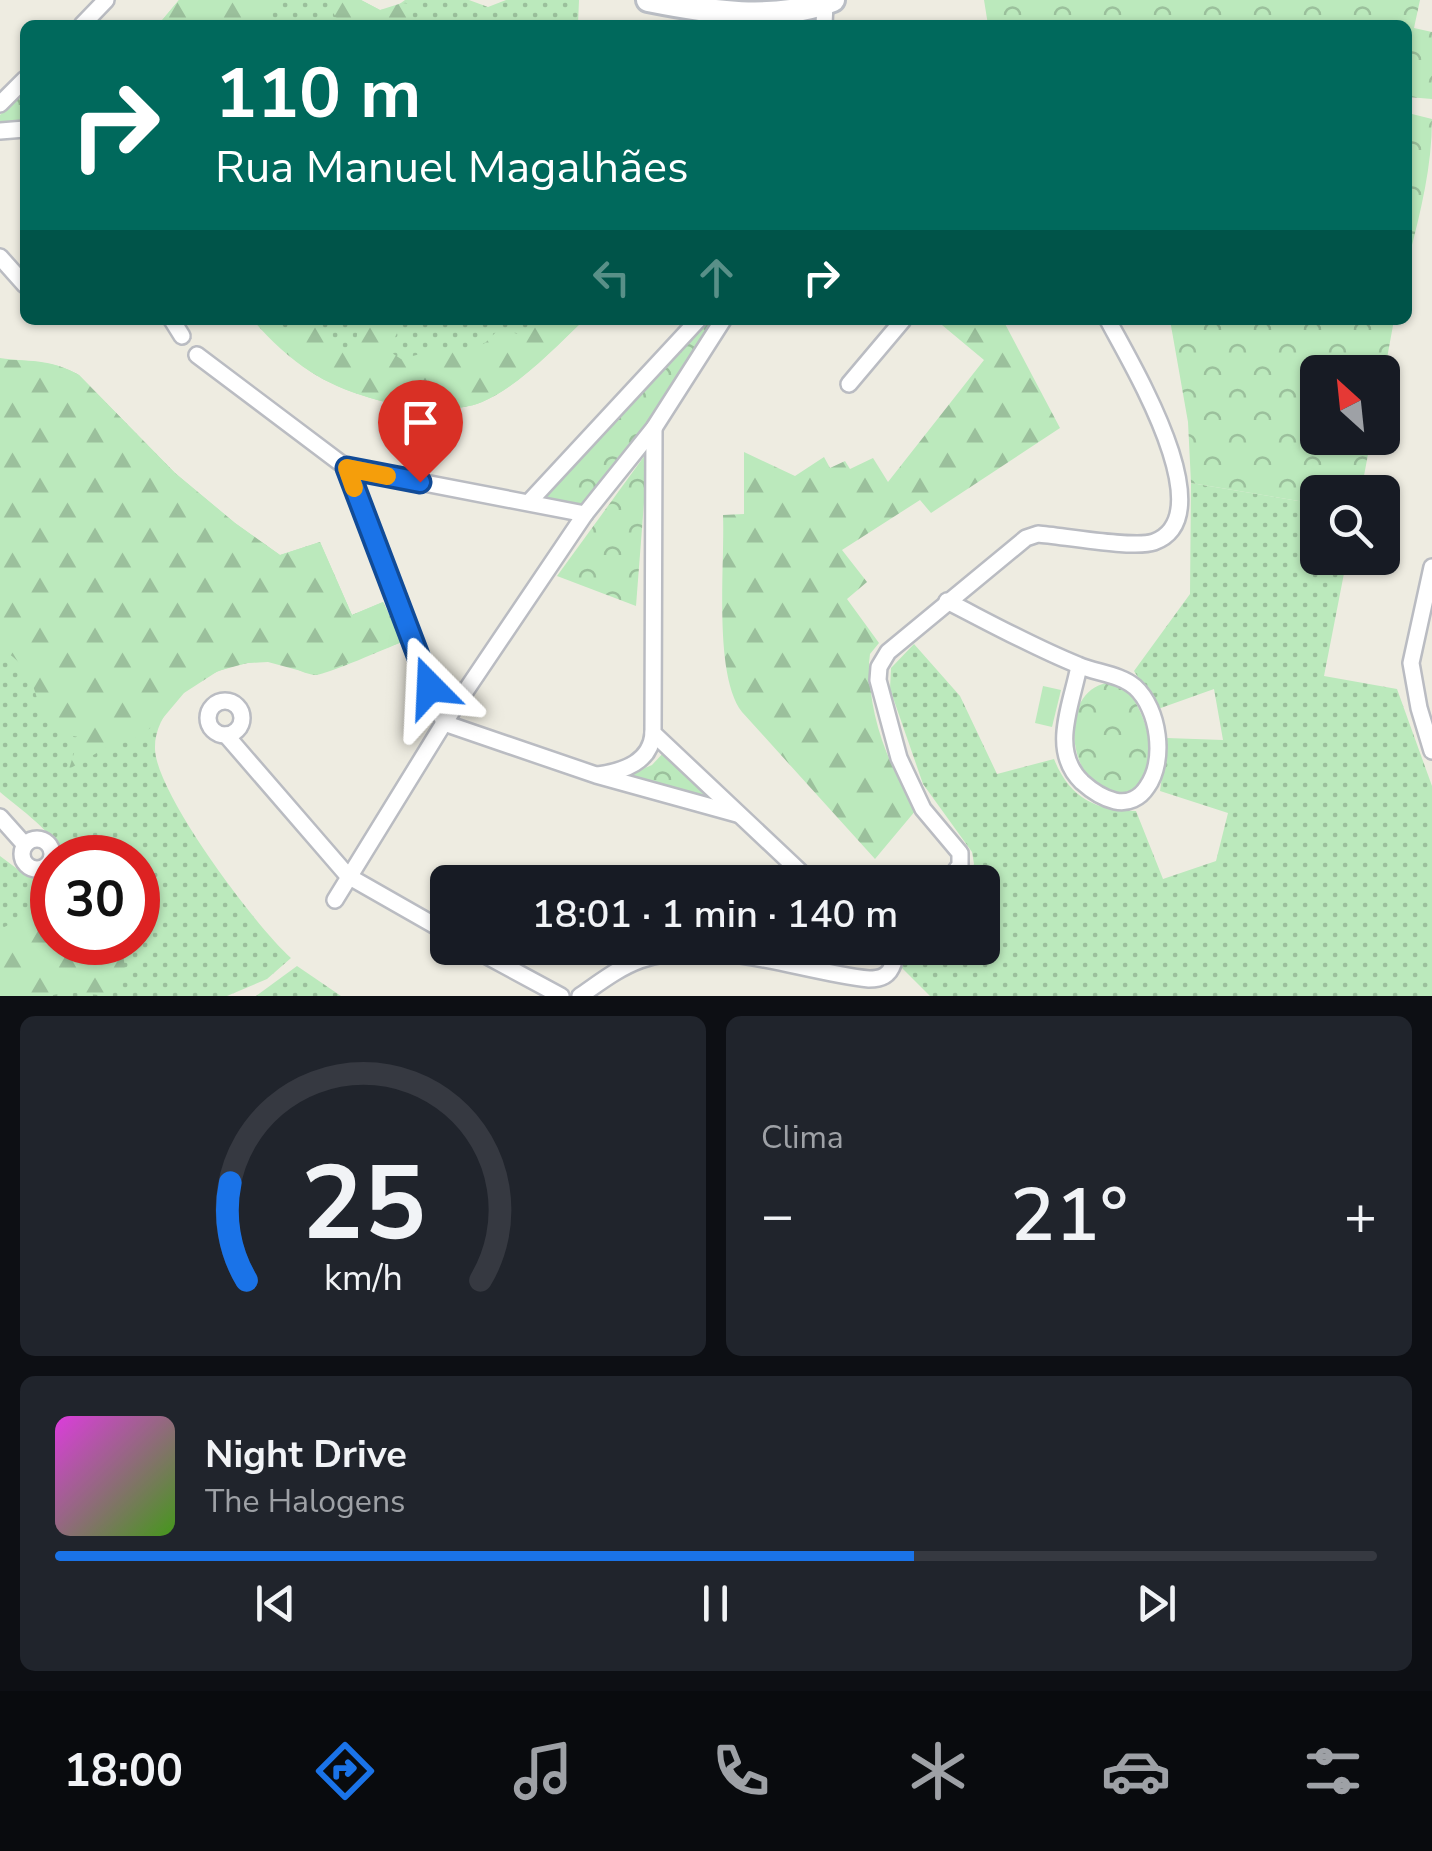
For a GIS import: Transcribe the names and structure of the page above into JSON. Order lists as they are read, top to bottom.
{
  "north": "top left",
  "page": {
    "turn": ["110 m", "Rua Manuel Magalhães"],
    "limit": "30",
    "trip": "18:01 · 1 min · 140 m",
    "tile": "Clima",
    "heat": ["−", "21°", "+"],
    "song": ["Night Drive", "The Halogens"],
    "tabs": "18:00",
    "gauge": ["25", "km/h"]
  }
}
